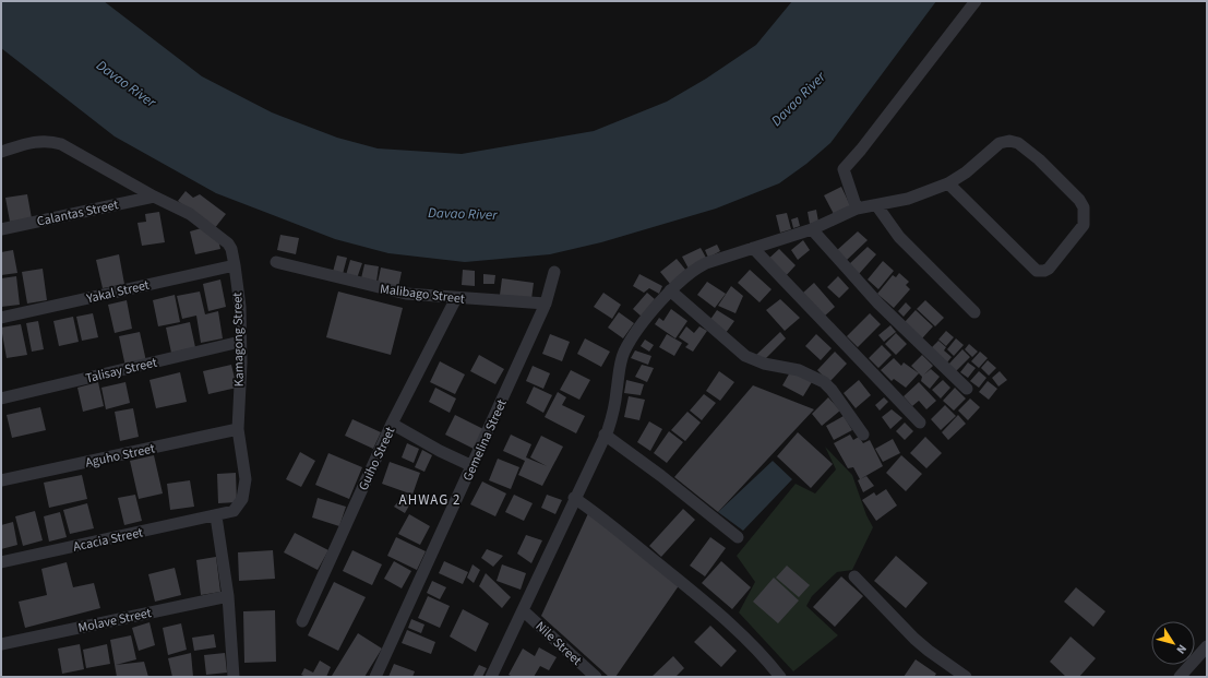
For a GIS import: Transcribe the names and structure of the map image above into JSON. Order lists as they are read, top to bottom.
{
  "streets": {
    "street": [
      "Calantas Street",
      "Yakal Street",
      "Malibago Street",
      "Kamagong Street",
      "Talisay Street",
      "Gemelina Street",
      "Aguho Street",
      "Guiho Street",
      "Acacia Street",
      "Molave Street",
      "Nile Street"
    ]
  },
  "crossings": [
    ["Calantas Street", "Kamagong Street"],
    ["Yakal Street", "Kamagong Street"],
    ["Malibago Street", "Gemelina Street"],
    ["Malibago Street", "Guiho Street"],
    ["Kamagong Street", "Talisay Street"],
    ["Kamagong Street", "Aguho Street"],
    ["Kamagong Street", "Acacia Street"]
  ],
  "districts": ["AHWAG 2"],
  "water": ["Davao River"],
  "north": "bottom right"
}
